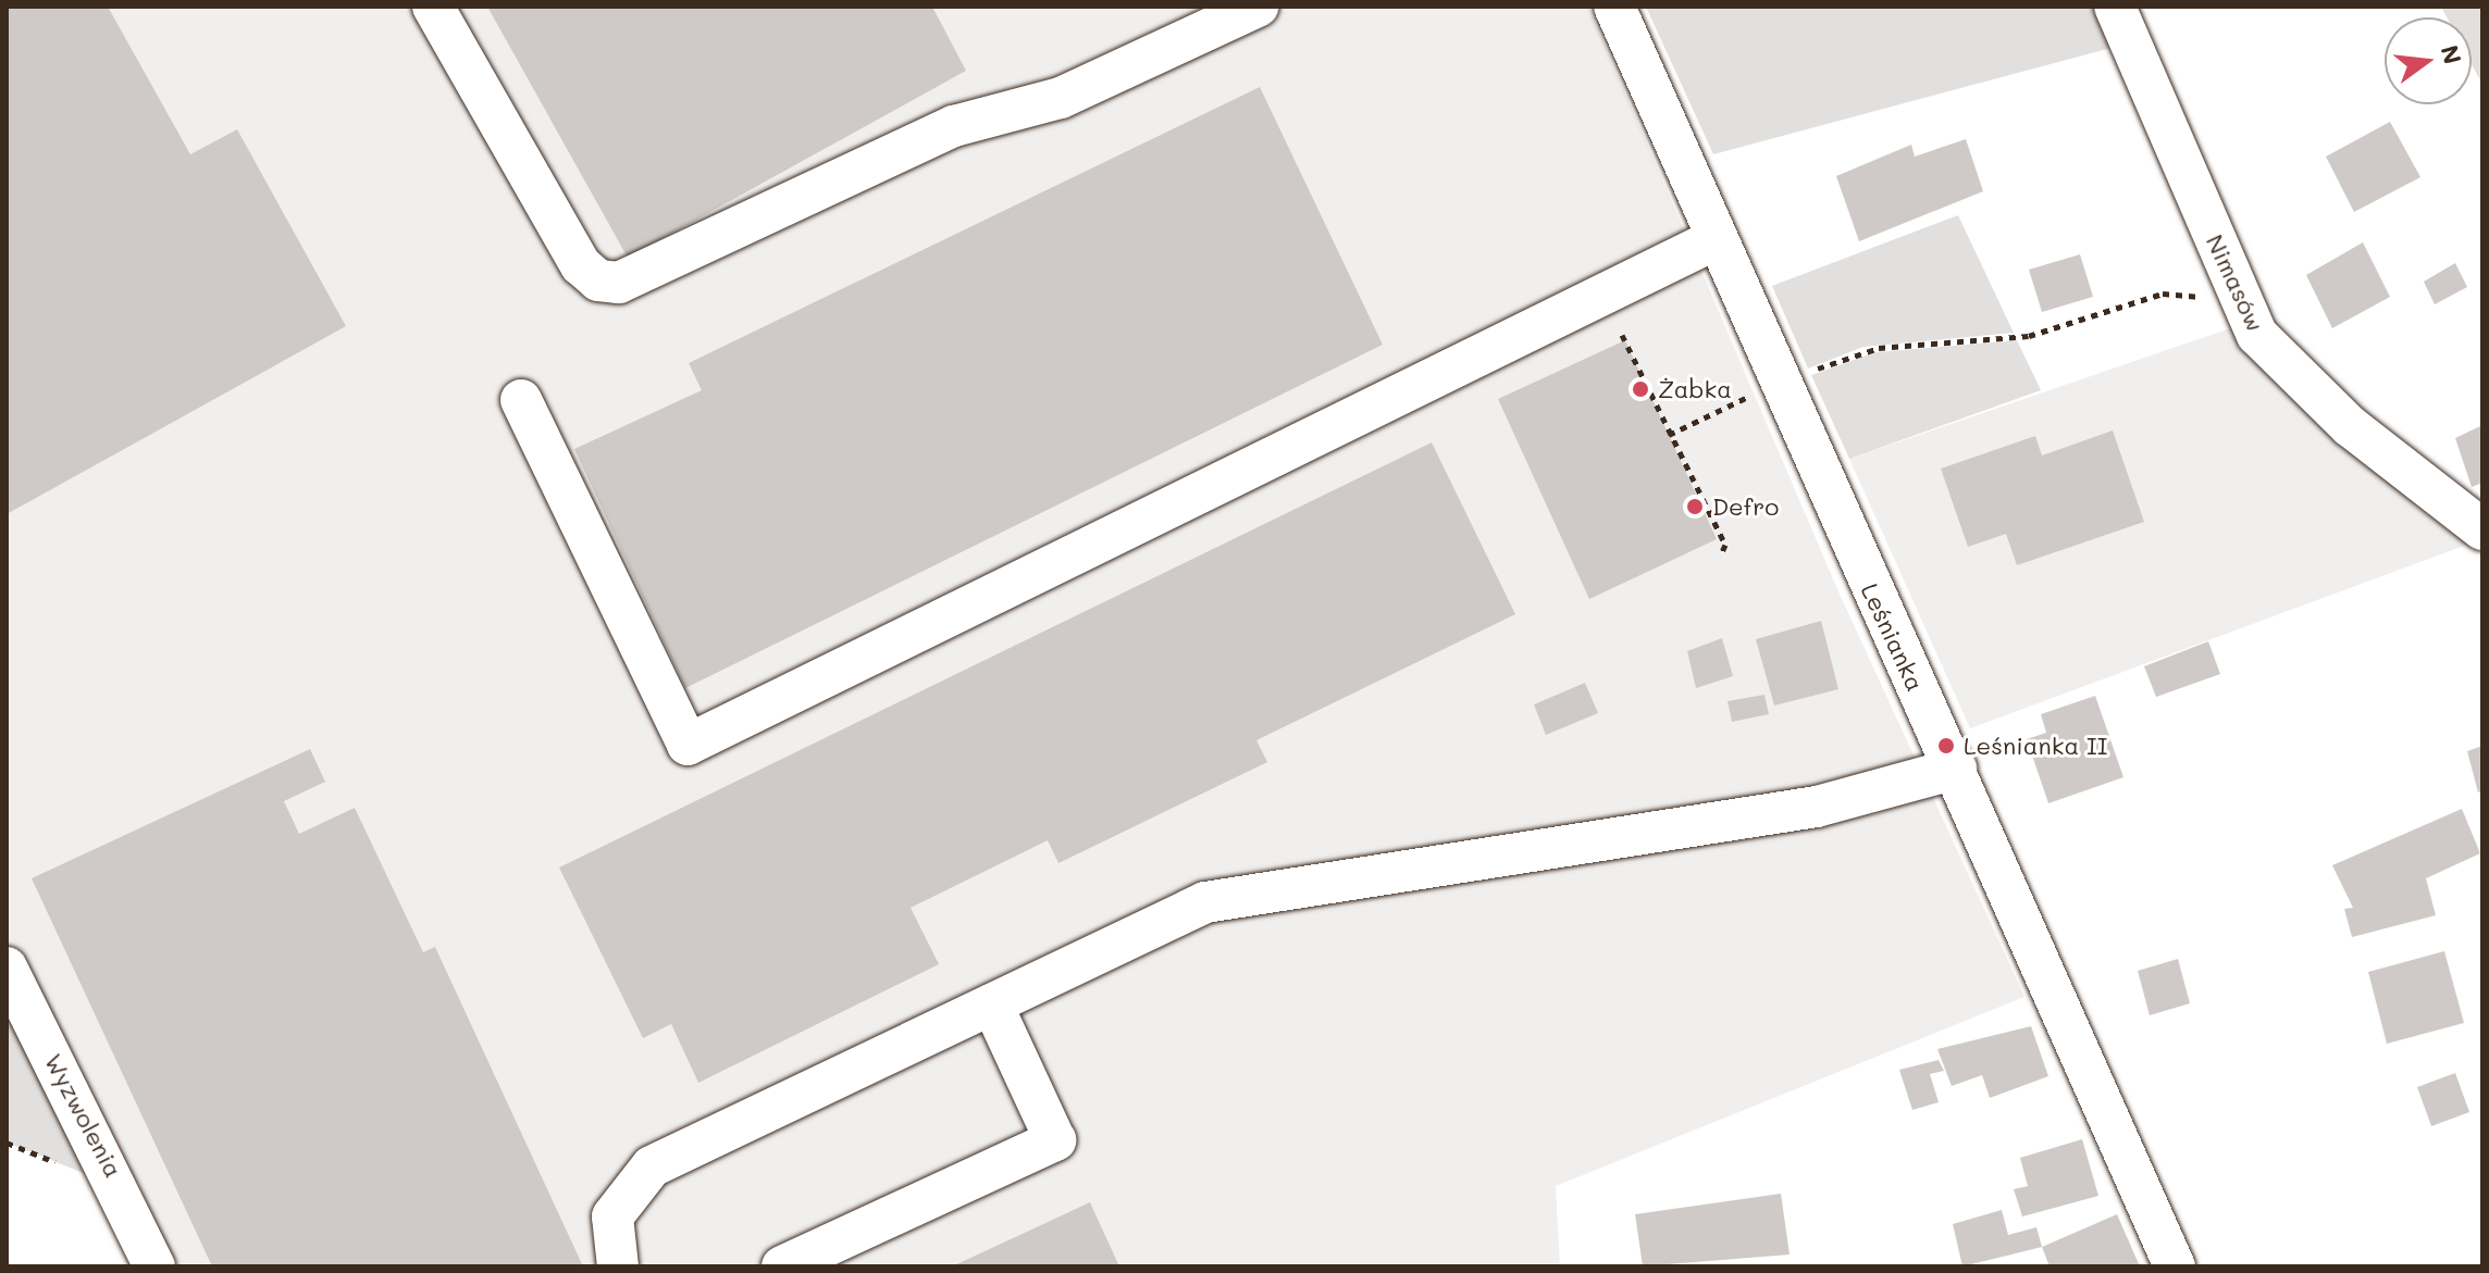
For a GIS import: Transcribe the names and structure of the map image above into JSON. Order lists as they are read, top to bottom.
{
  "streets": {
    "street": ["Nimasów", "Leśnianka", "Wyzwolenia"]
  },
  "places": ["Żabka", "Defro", "Leśnianka II"],
  "north": "right"
}
